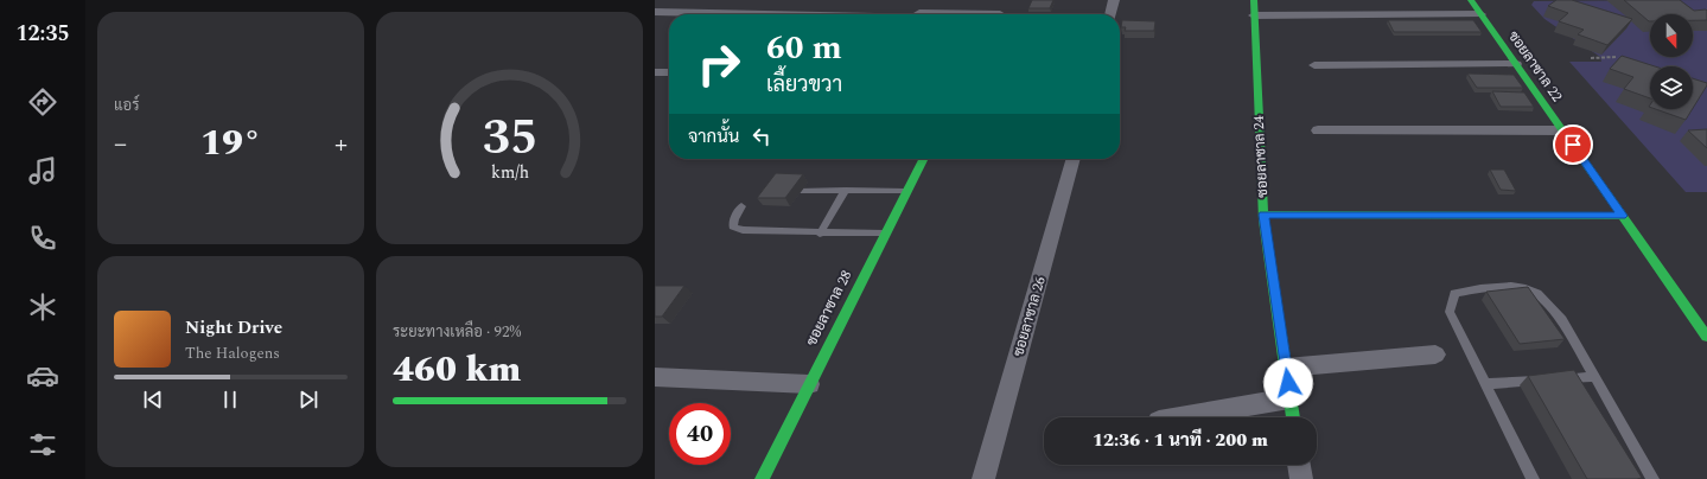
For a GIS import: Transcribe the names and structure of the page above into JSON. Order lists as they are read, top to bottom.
{
  "streets": {
    "street": [
      "ซอยลาซาล 22",
      "ซอยลาซาล 24",
      "ซอยลาซาล 28",
      "ซอยลาซาล 26"
    ]
  },
  "north": "bottom",
  "page": {
    "tabs": "12:35",
    "tile": [
      "แอร์",
      ["ระยะทางเหลือ · 92%", "460 km"]
    ],
    "turn": ["60 m", "เลี้ยวขวา"],
    "then": "จากนั้น",
    "heat": ["−", "19°", "+"],
    "song": ["Night Drive", "The Halogens"],
    "limit": "40",
    "trip": "12:36 · 1 นาที · 200 m",
    "gauge": ["35", "km/h"]
  }
}
